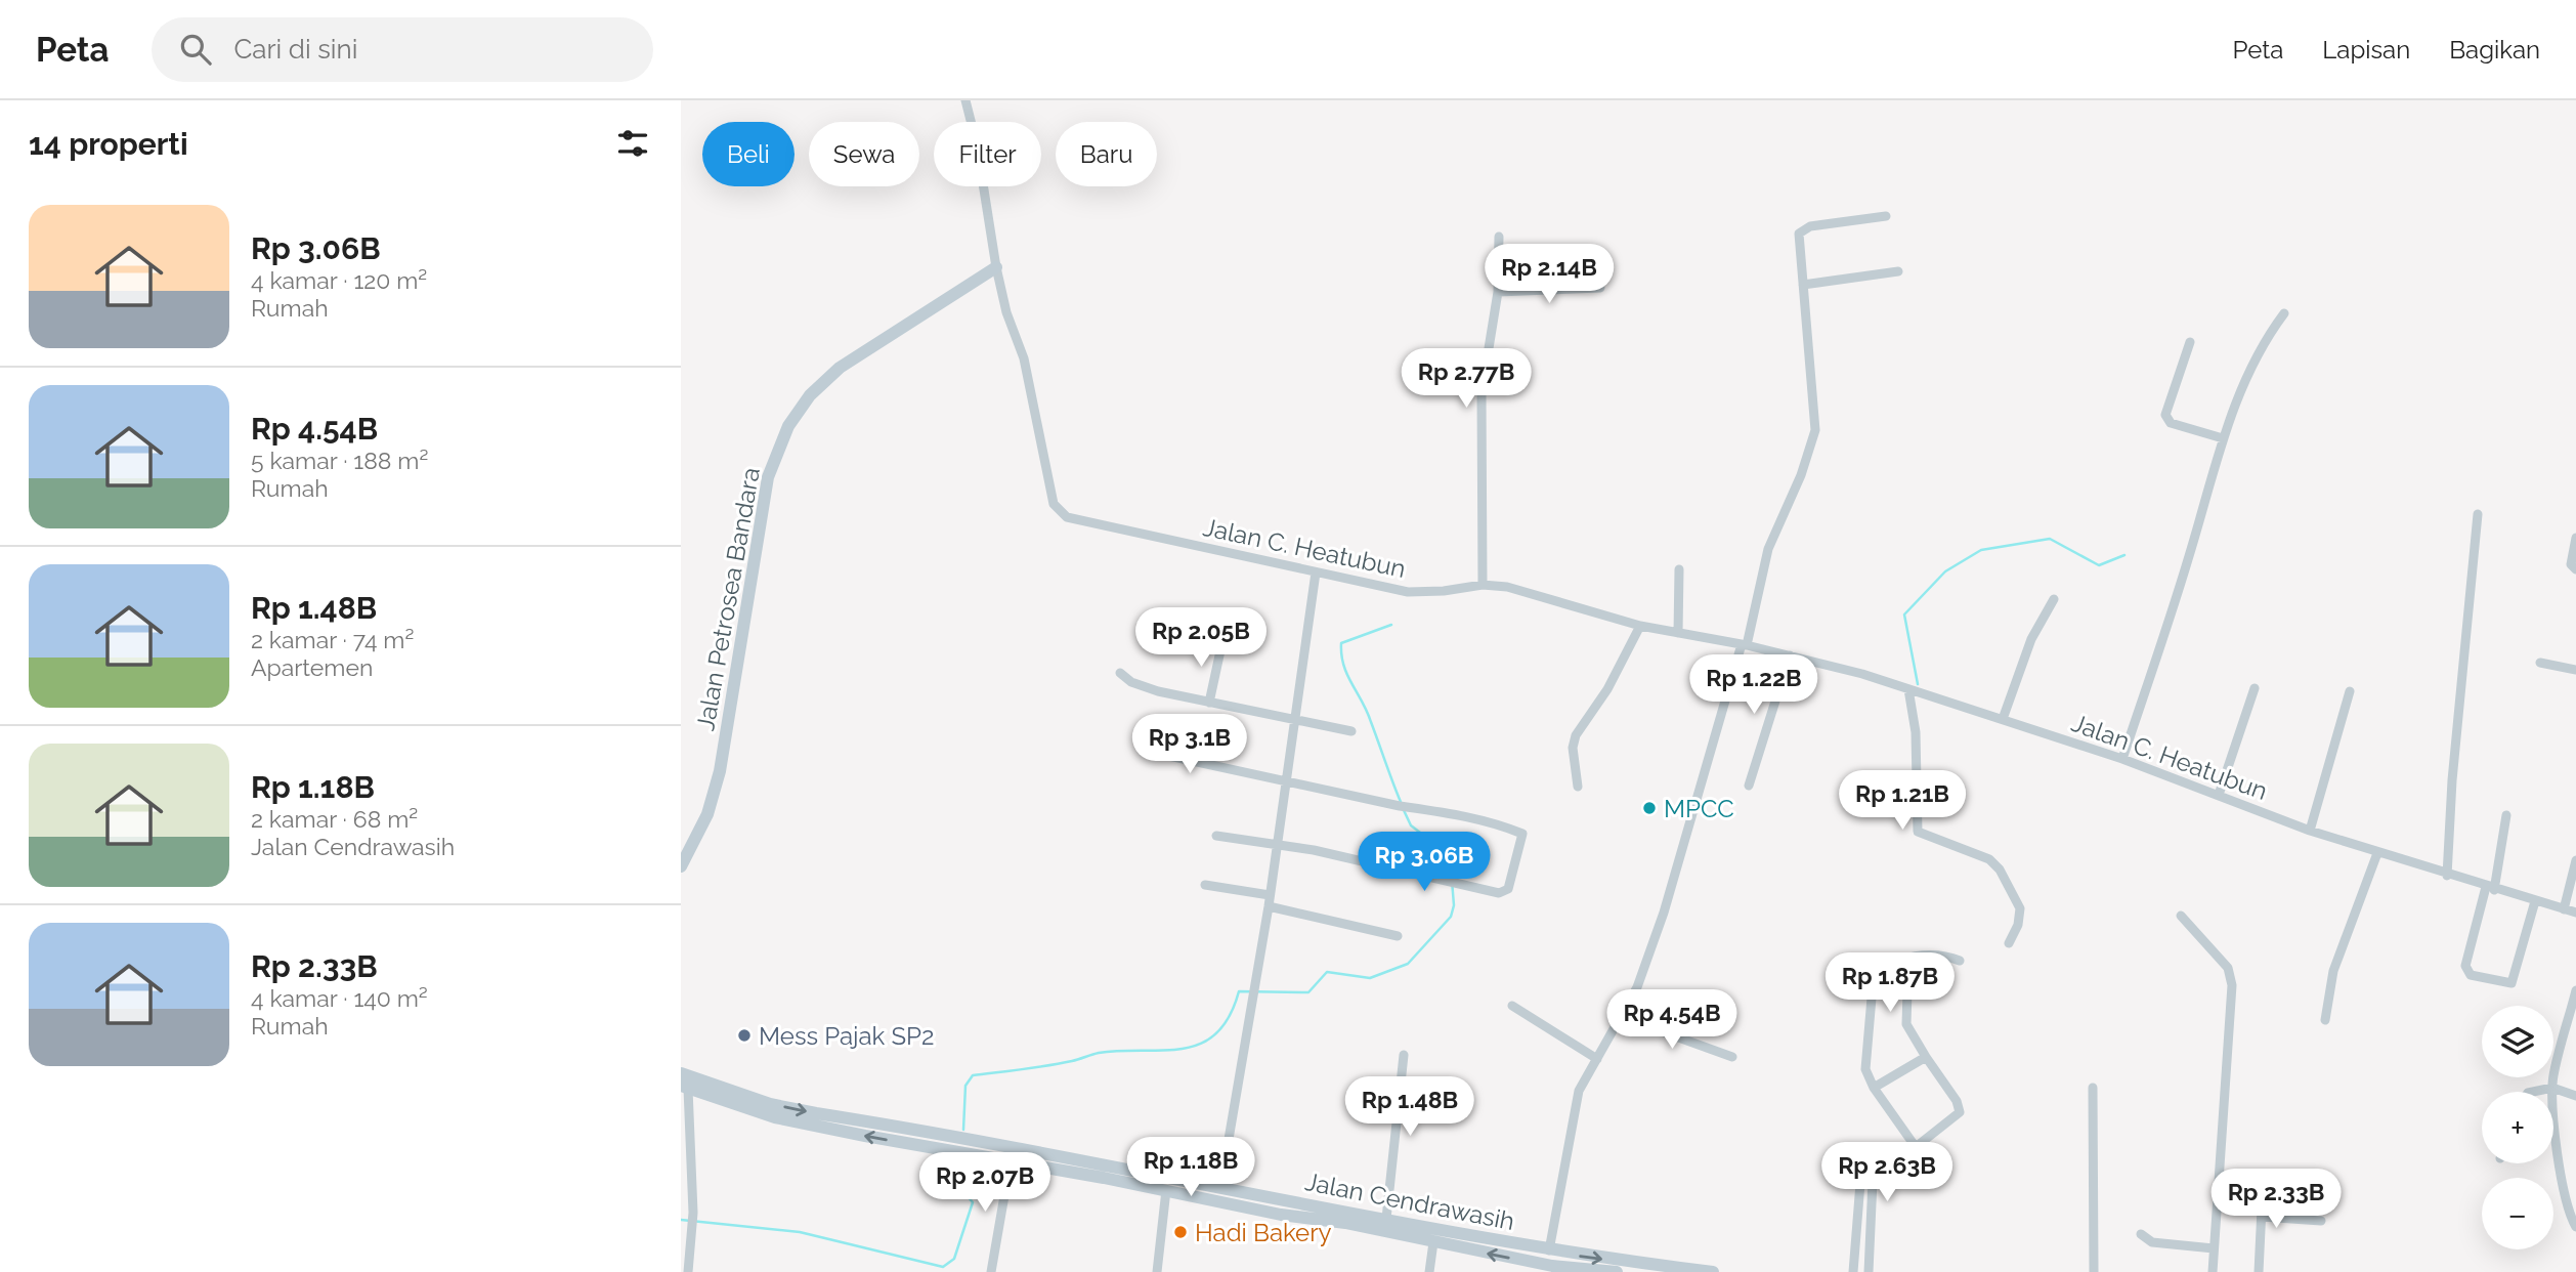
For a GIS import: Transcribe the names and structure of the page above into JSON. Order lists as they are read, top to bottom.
{
  "streets": {
    "main road": ["Jalan Petrosea Bandara", "Jalan Cendrawasih"],
    "street": ["Jalan C. Heatubun"]
  },
  "crossings": [
    ["Jalan C. Heatubun", "Jalan Petrosea Bandara"]
  ],
  "places": ["MPCC", "Mess Pajak SP2", "Hadi Bakery"],
  "page": {
    "header": "Peta",
    "search": "Cari di sini",
    "nav": ["Peta", "Lapisan", "Bagikan"],
    "heading": "14 properti",
    "chip": [
      "Beli",
      "Sewa",
      "Filter",
      "Baru"
    ],
    "list": [
      {
        "name": "Rp 3.06B",
        "note": "4 kamar · 120 m² · Rumah"
      },
      {
        "name": "Rp 4.54B",
        "note": "5 kamar · 188 m² · Rumah"
      },
      {
        "name": "Rp 1.48B",
        "note": "2 kamar · 74 m² · Apartemen"
      },
      {
        "name": "Rp 1.18B",
        "note": "2 kamar · 68 m² · Jalan Cendrawasih"
      },
      {
        "name": "Rp 2.33B",
        "note": "4 kamar · 140 m² · Rumah"
      }
    ],
    "price": [
      "Rp 2.14B",
      "Rp 2.77B",
      "Rp 2.05B",
      "Rp 1.22B",
      "Rp 3.1B",
      "Rp 1.21B",
      "Rp 3.06B",
      "Rp 1.87B",
      "Rp 4.54B",
      "Rp 1.48B",
      "Rp 1.18B",
      "Rp 2.63B",
      "Rp 2.07B",
      "Rp 2.33B"
    ],
    "map_buttons": ["+", "−"]
  }
}
